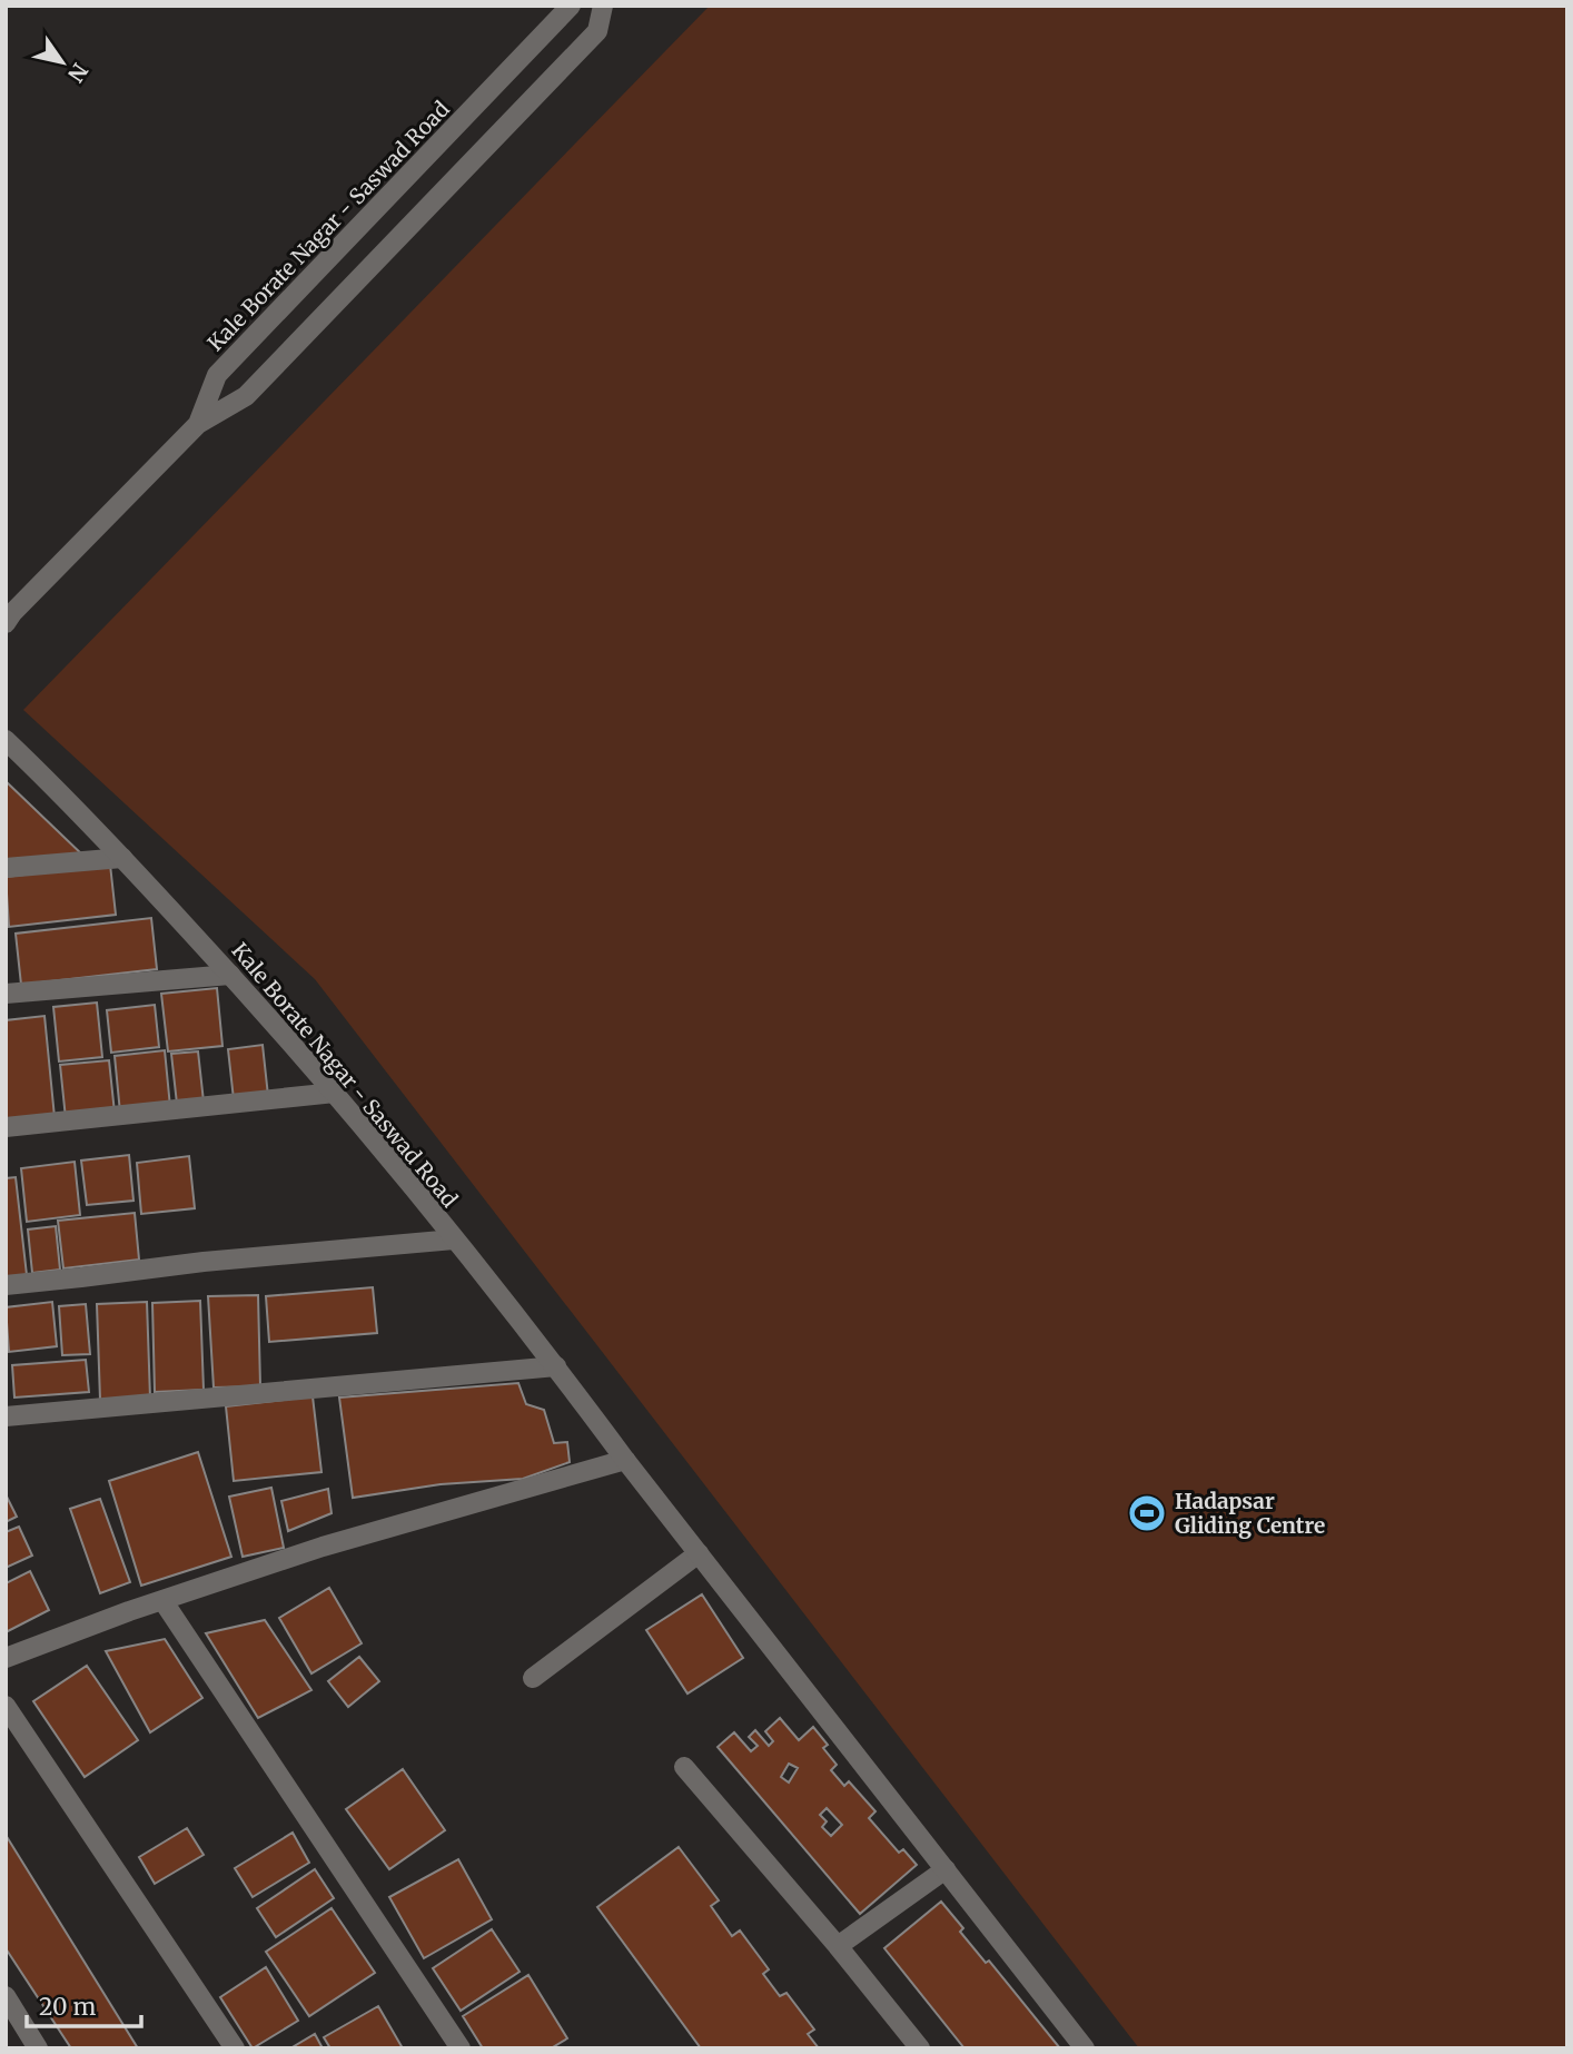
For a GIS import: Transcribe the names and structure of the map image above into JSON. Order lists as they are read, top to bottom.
{
  "streets": {
    "street": ["Kale Borate Nagar - Saswad Road"]
  },
  "places": {
    "sports": ["Hadapsar Gliding Centre"]
  },
  "scale_bar": "20 m",
  "north": "bottom right"
}
